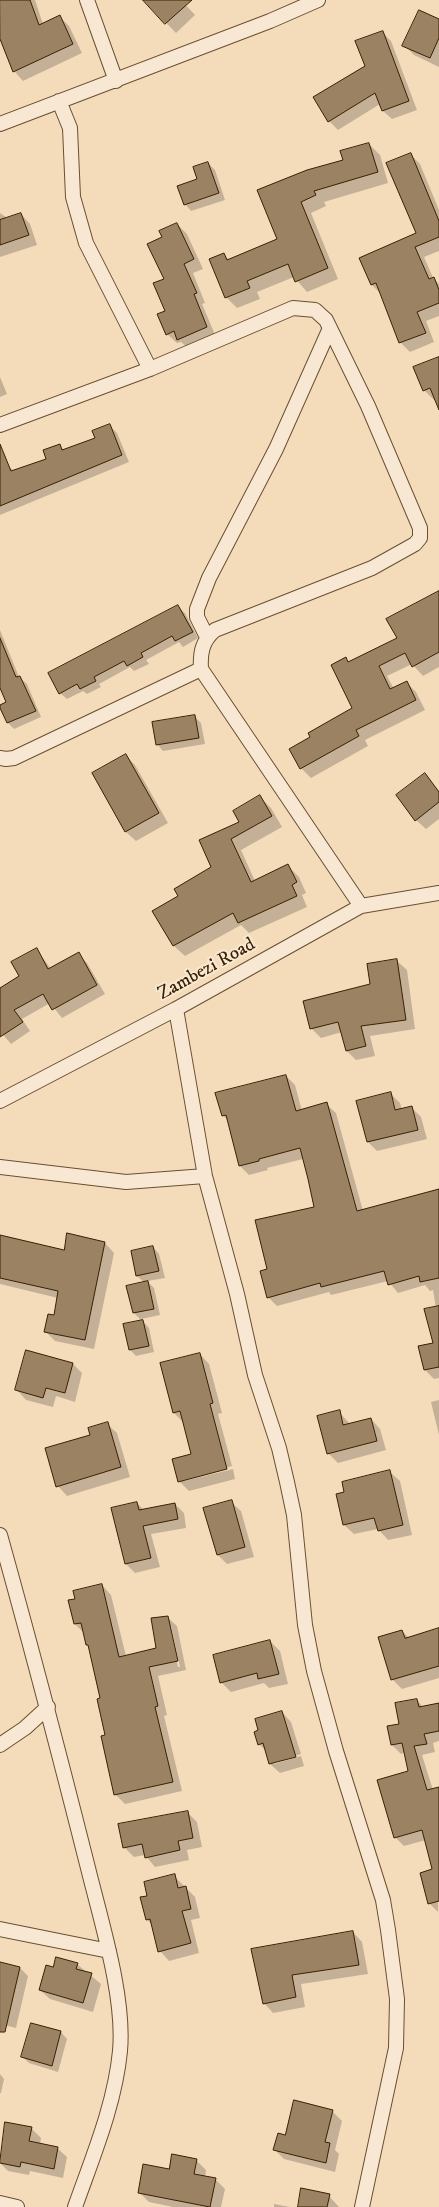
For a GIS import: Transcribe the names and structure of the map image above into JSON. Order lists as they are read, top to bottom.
{
  "streets": {
    "street": ["Zambezi Road"]
  }
}
